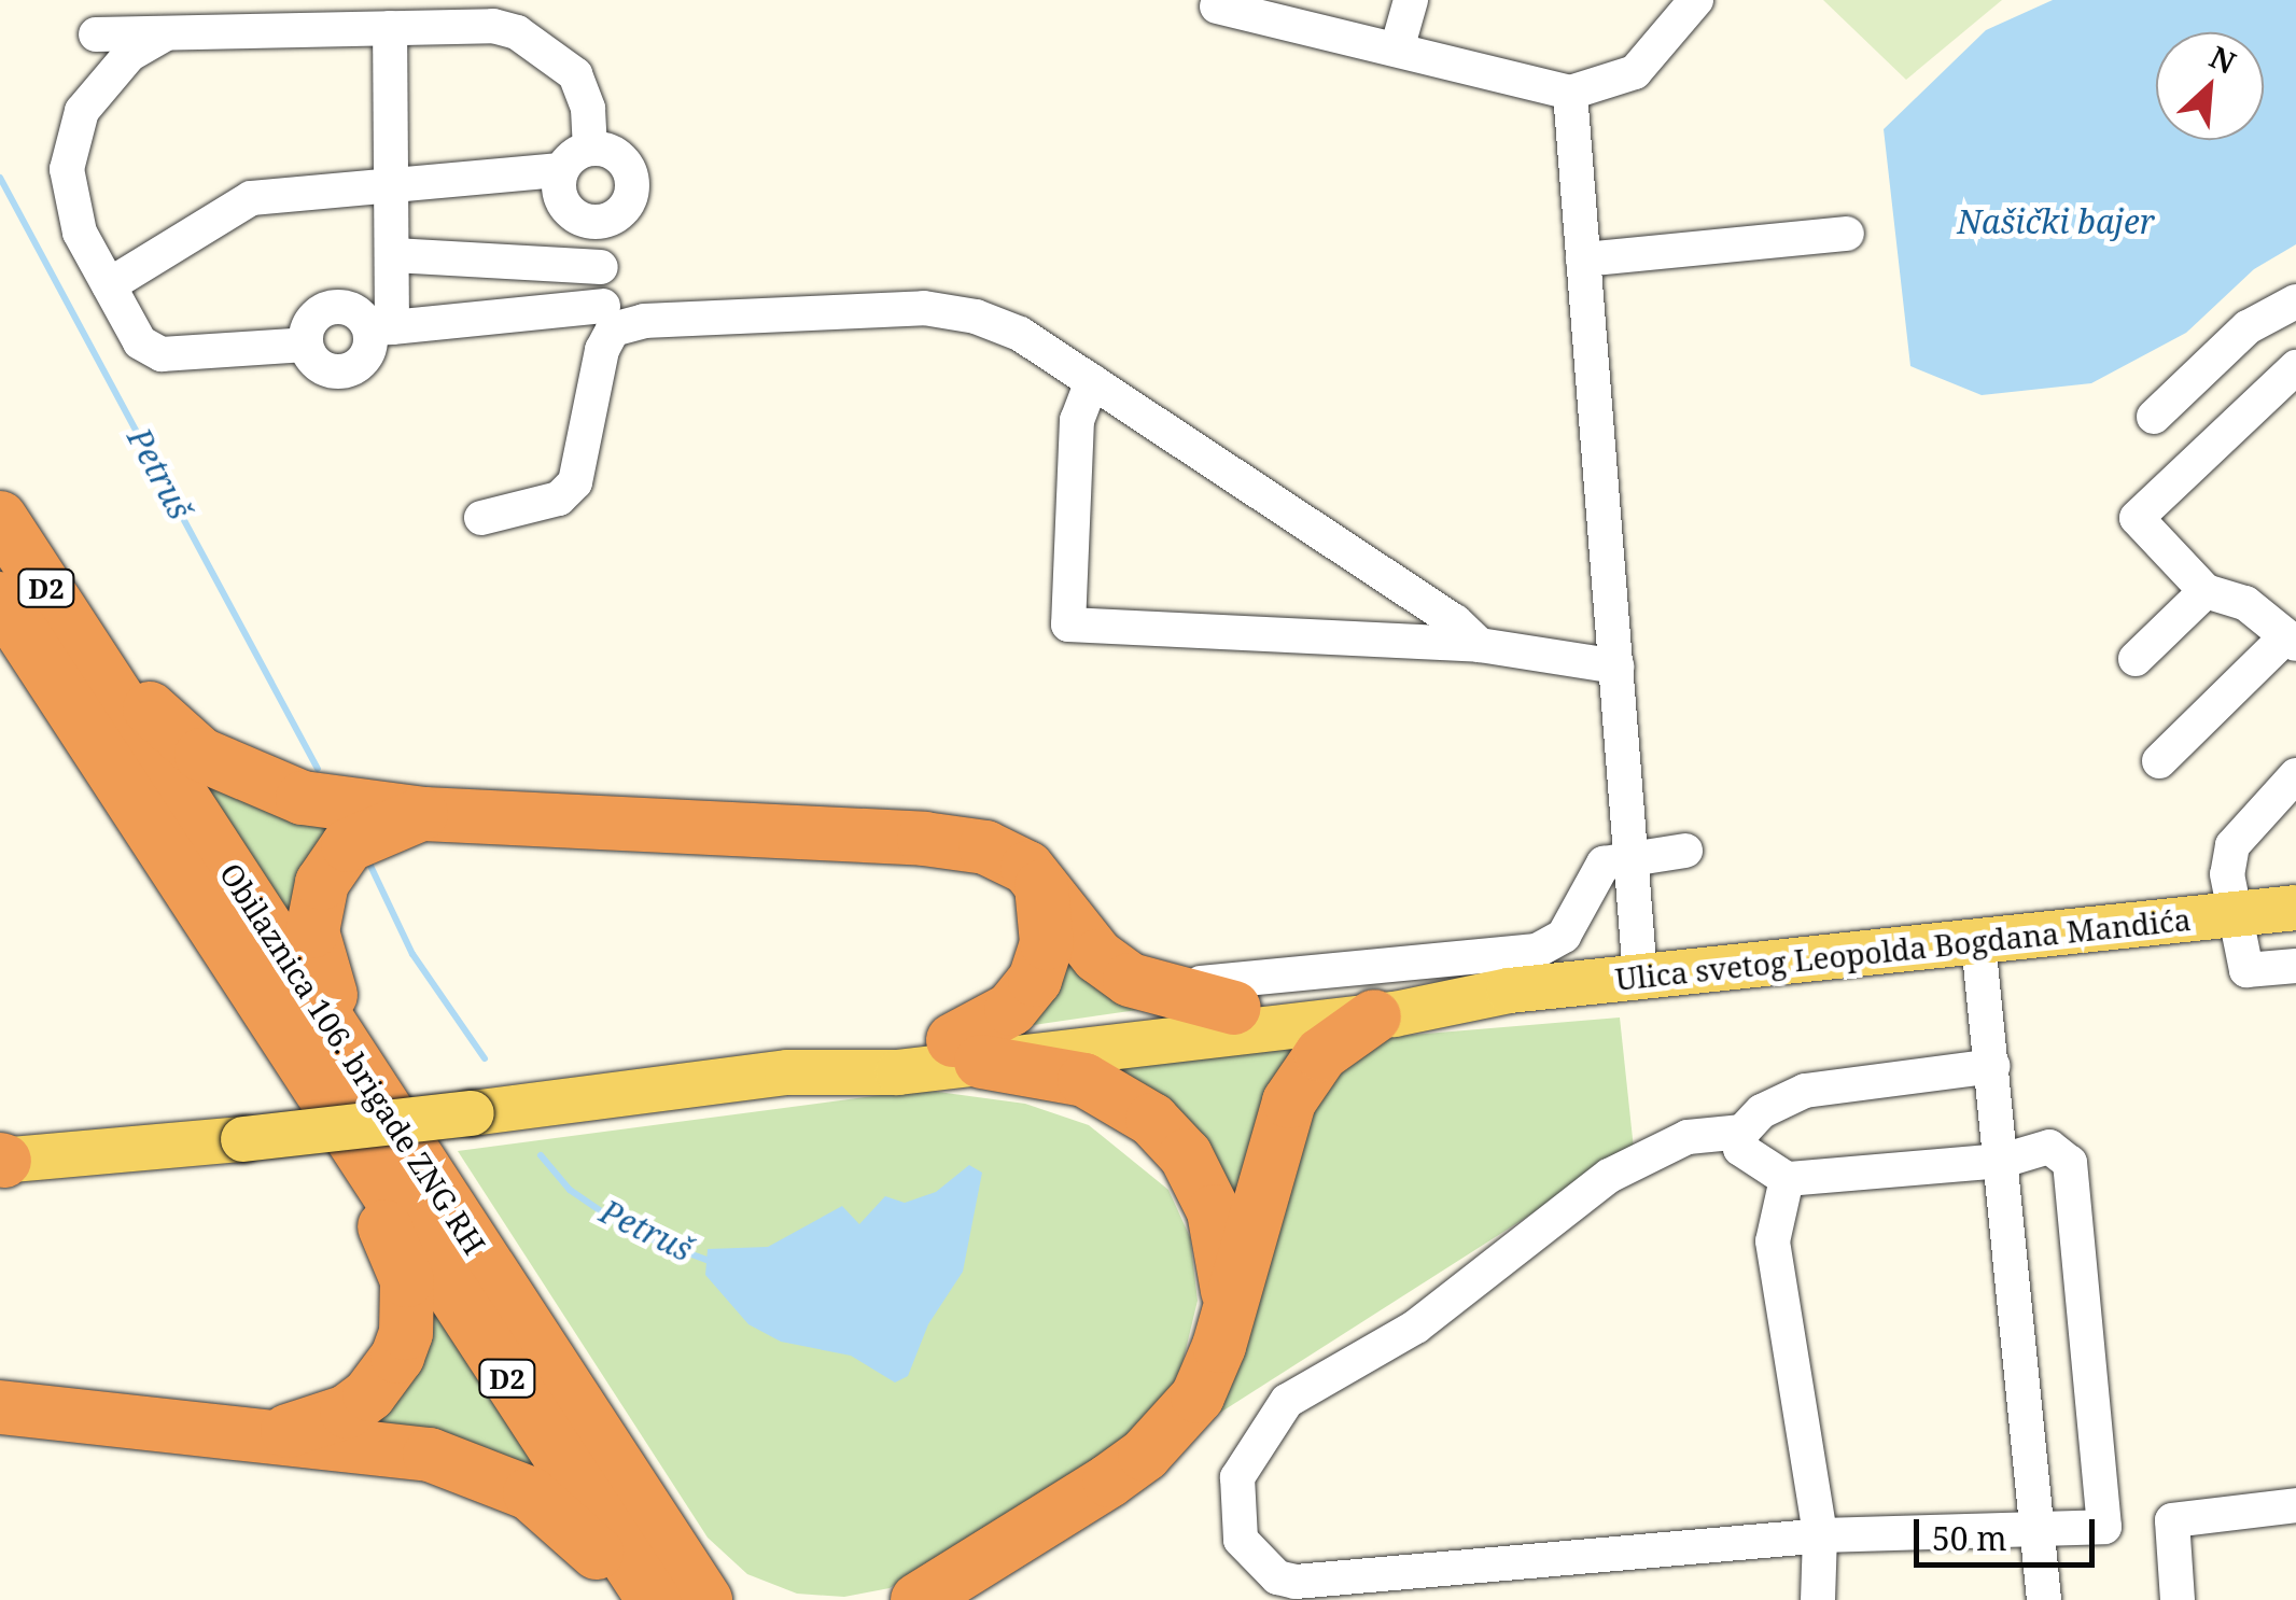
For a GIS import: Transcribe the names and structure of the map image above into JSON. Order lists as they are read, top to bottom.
{
  "streets": {
    "highway": ["D2", "Obilaznica 106. brigade ZNG RH"],
    "main road": ["Ulica svetog Leopolda Bogdana Mandića"]
  },
  "water": ["Našički bajer", "Petruš"],
  "scale_bar": "50 m",
  "north": "top right"
}
